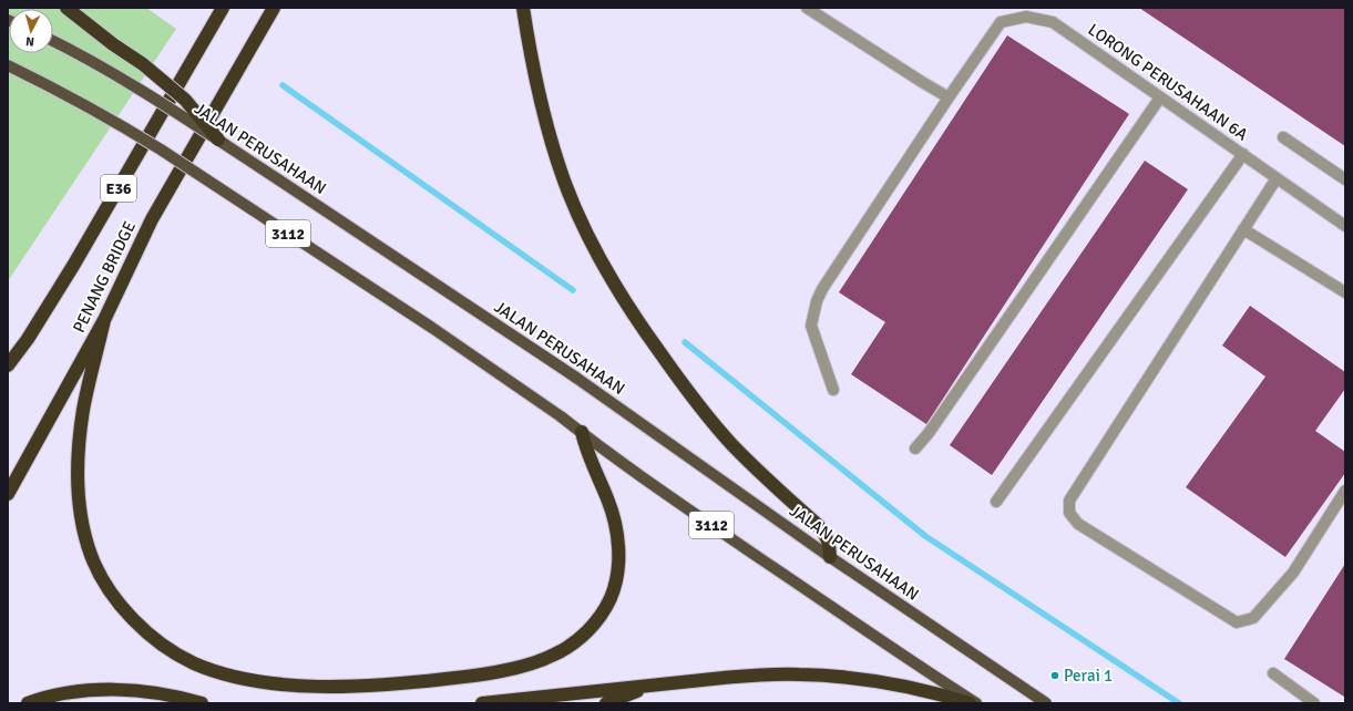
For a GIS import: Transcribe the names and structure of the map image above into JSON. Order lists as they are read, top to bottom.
{
  "streets": {
    "highway": ["E36", "PENANG BRIDGE"],
    "main road": ["JALAN PERUSAHAAN", "3112"],
    "street": ["LORONG PERUSAHAAN 6A"]
  },
  "places": ["Perai 1"],
  "north": "bottom"
}
